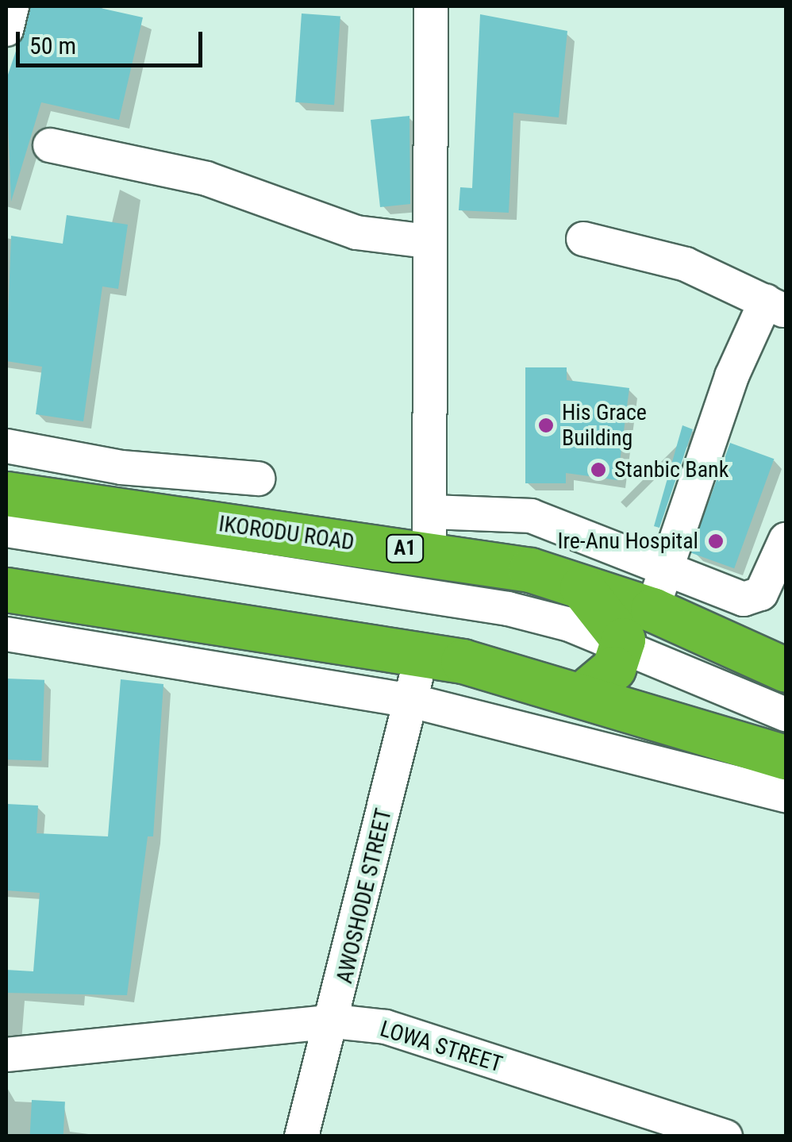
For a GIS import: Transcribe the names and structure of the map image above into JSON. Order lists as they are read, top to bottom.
{
  "streets": {
    "highway": ["IKORODU ROAD", "A1"],
    "street": ["AWOSHODE STREET", "LOWA STREET"]
  },
  "crossings": [
    ["AWOSHODE STREET", "LOWA STREET"]
  ],
  "places": ["His Grace Building", "Stanbic Bank", "Ire-Anu Hospital"],
  "scale_bar": "50 m"
}
